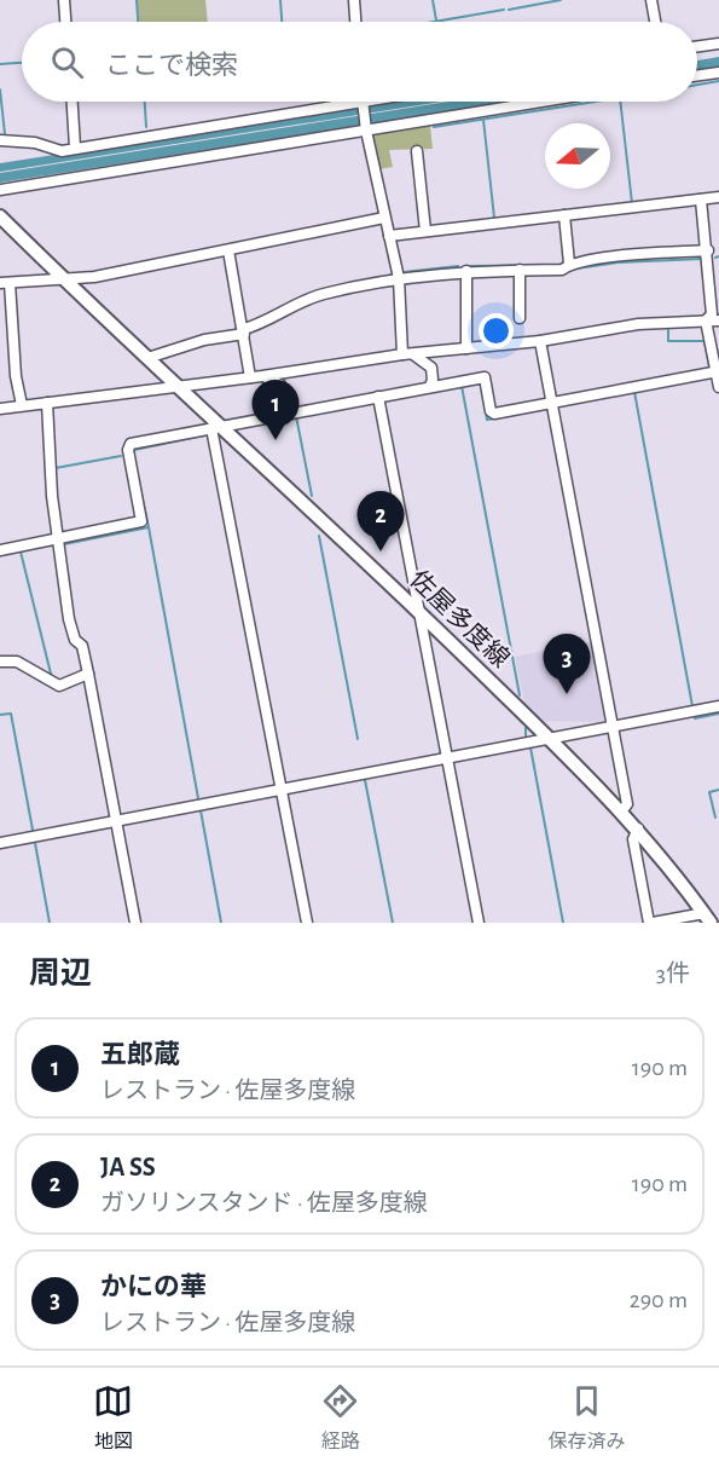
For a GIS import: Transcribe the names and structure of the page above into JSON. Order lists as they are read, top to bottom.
{
  "streets": {
    "main road": ["佐屋多度線"]
  },
  "north": "left",
  "page": {
    "search": "ここで検索",
    "pins": ["1", "2", "3"],
    "heading": ["周辺", "3件"],
    "list": [
      {
        "mark": "1",
        "name": "五郎蔵",
        "note": "レストラン · 佐屋多度線",
        "value": "190 m"
      },
      {
        "mark": "2",
        "name": "JA SS",
        "note": "ガソリンスタンド · 佐屋多度線",
        "value": "190 m"
      },
      {
        "mark": "3",
        "name": "かにの華",
        "note": "レストラン · 佐屋多度線",
        "value": "290 m"
      }
    ],
    "nav": ["地図", "経路", "保存済み"]
  }
}
